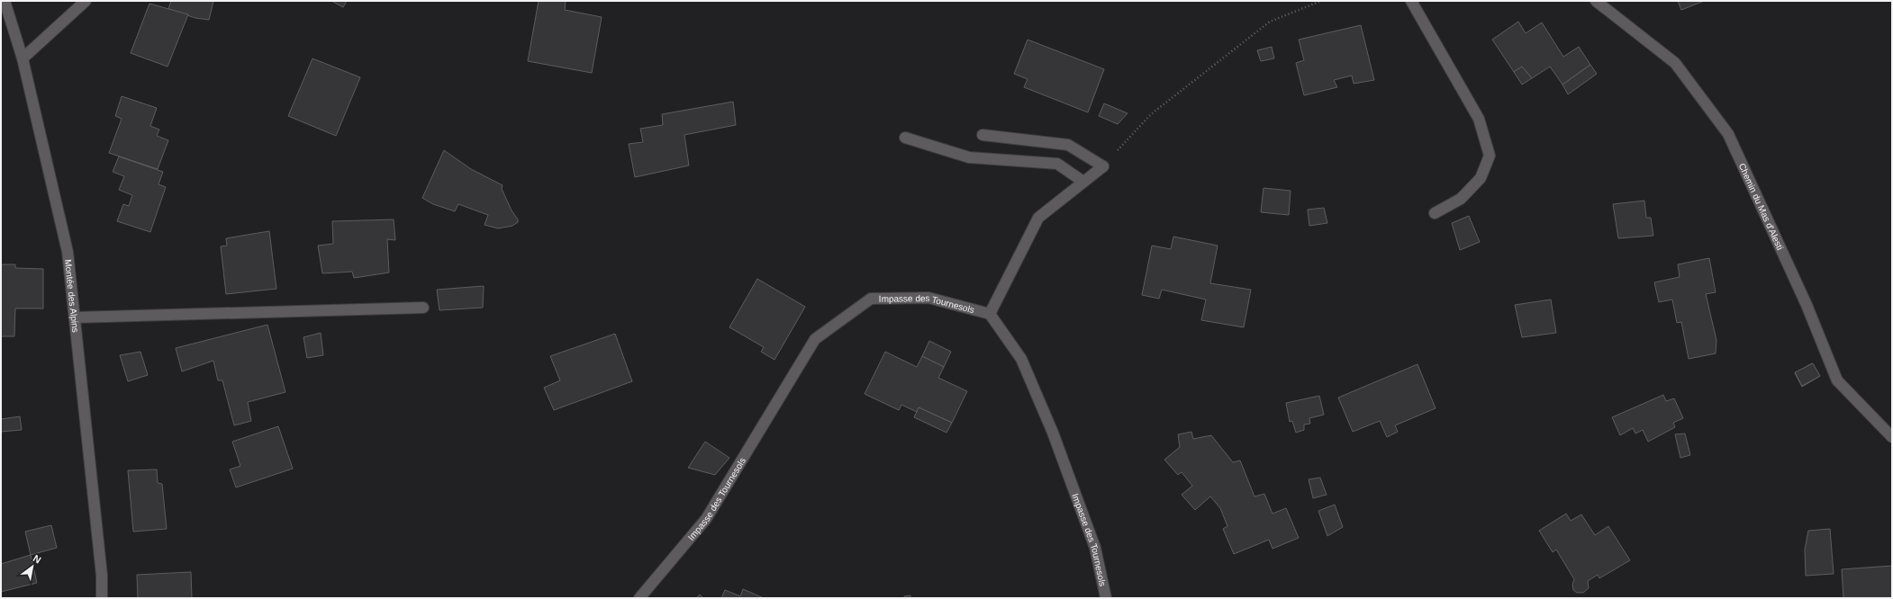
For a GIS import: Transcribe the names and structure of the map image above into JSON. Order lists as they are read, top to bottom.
{
  "streets": {
    "street": ["Chemin du Mas d'Alesti", "Montée des Alpins", "Impasse des Tournesols"]
  },
  "north": "top right"
}
